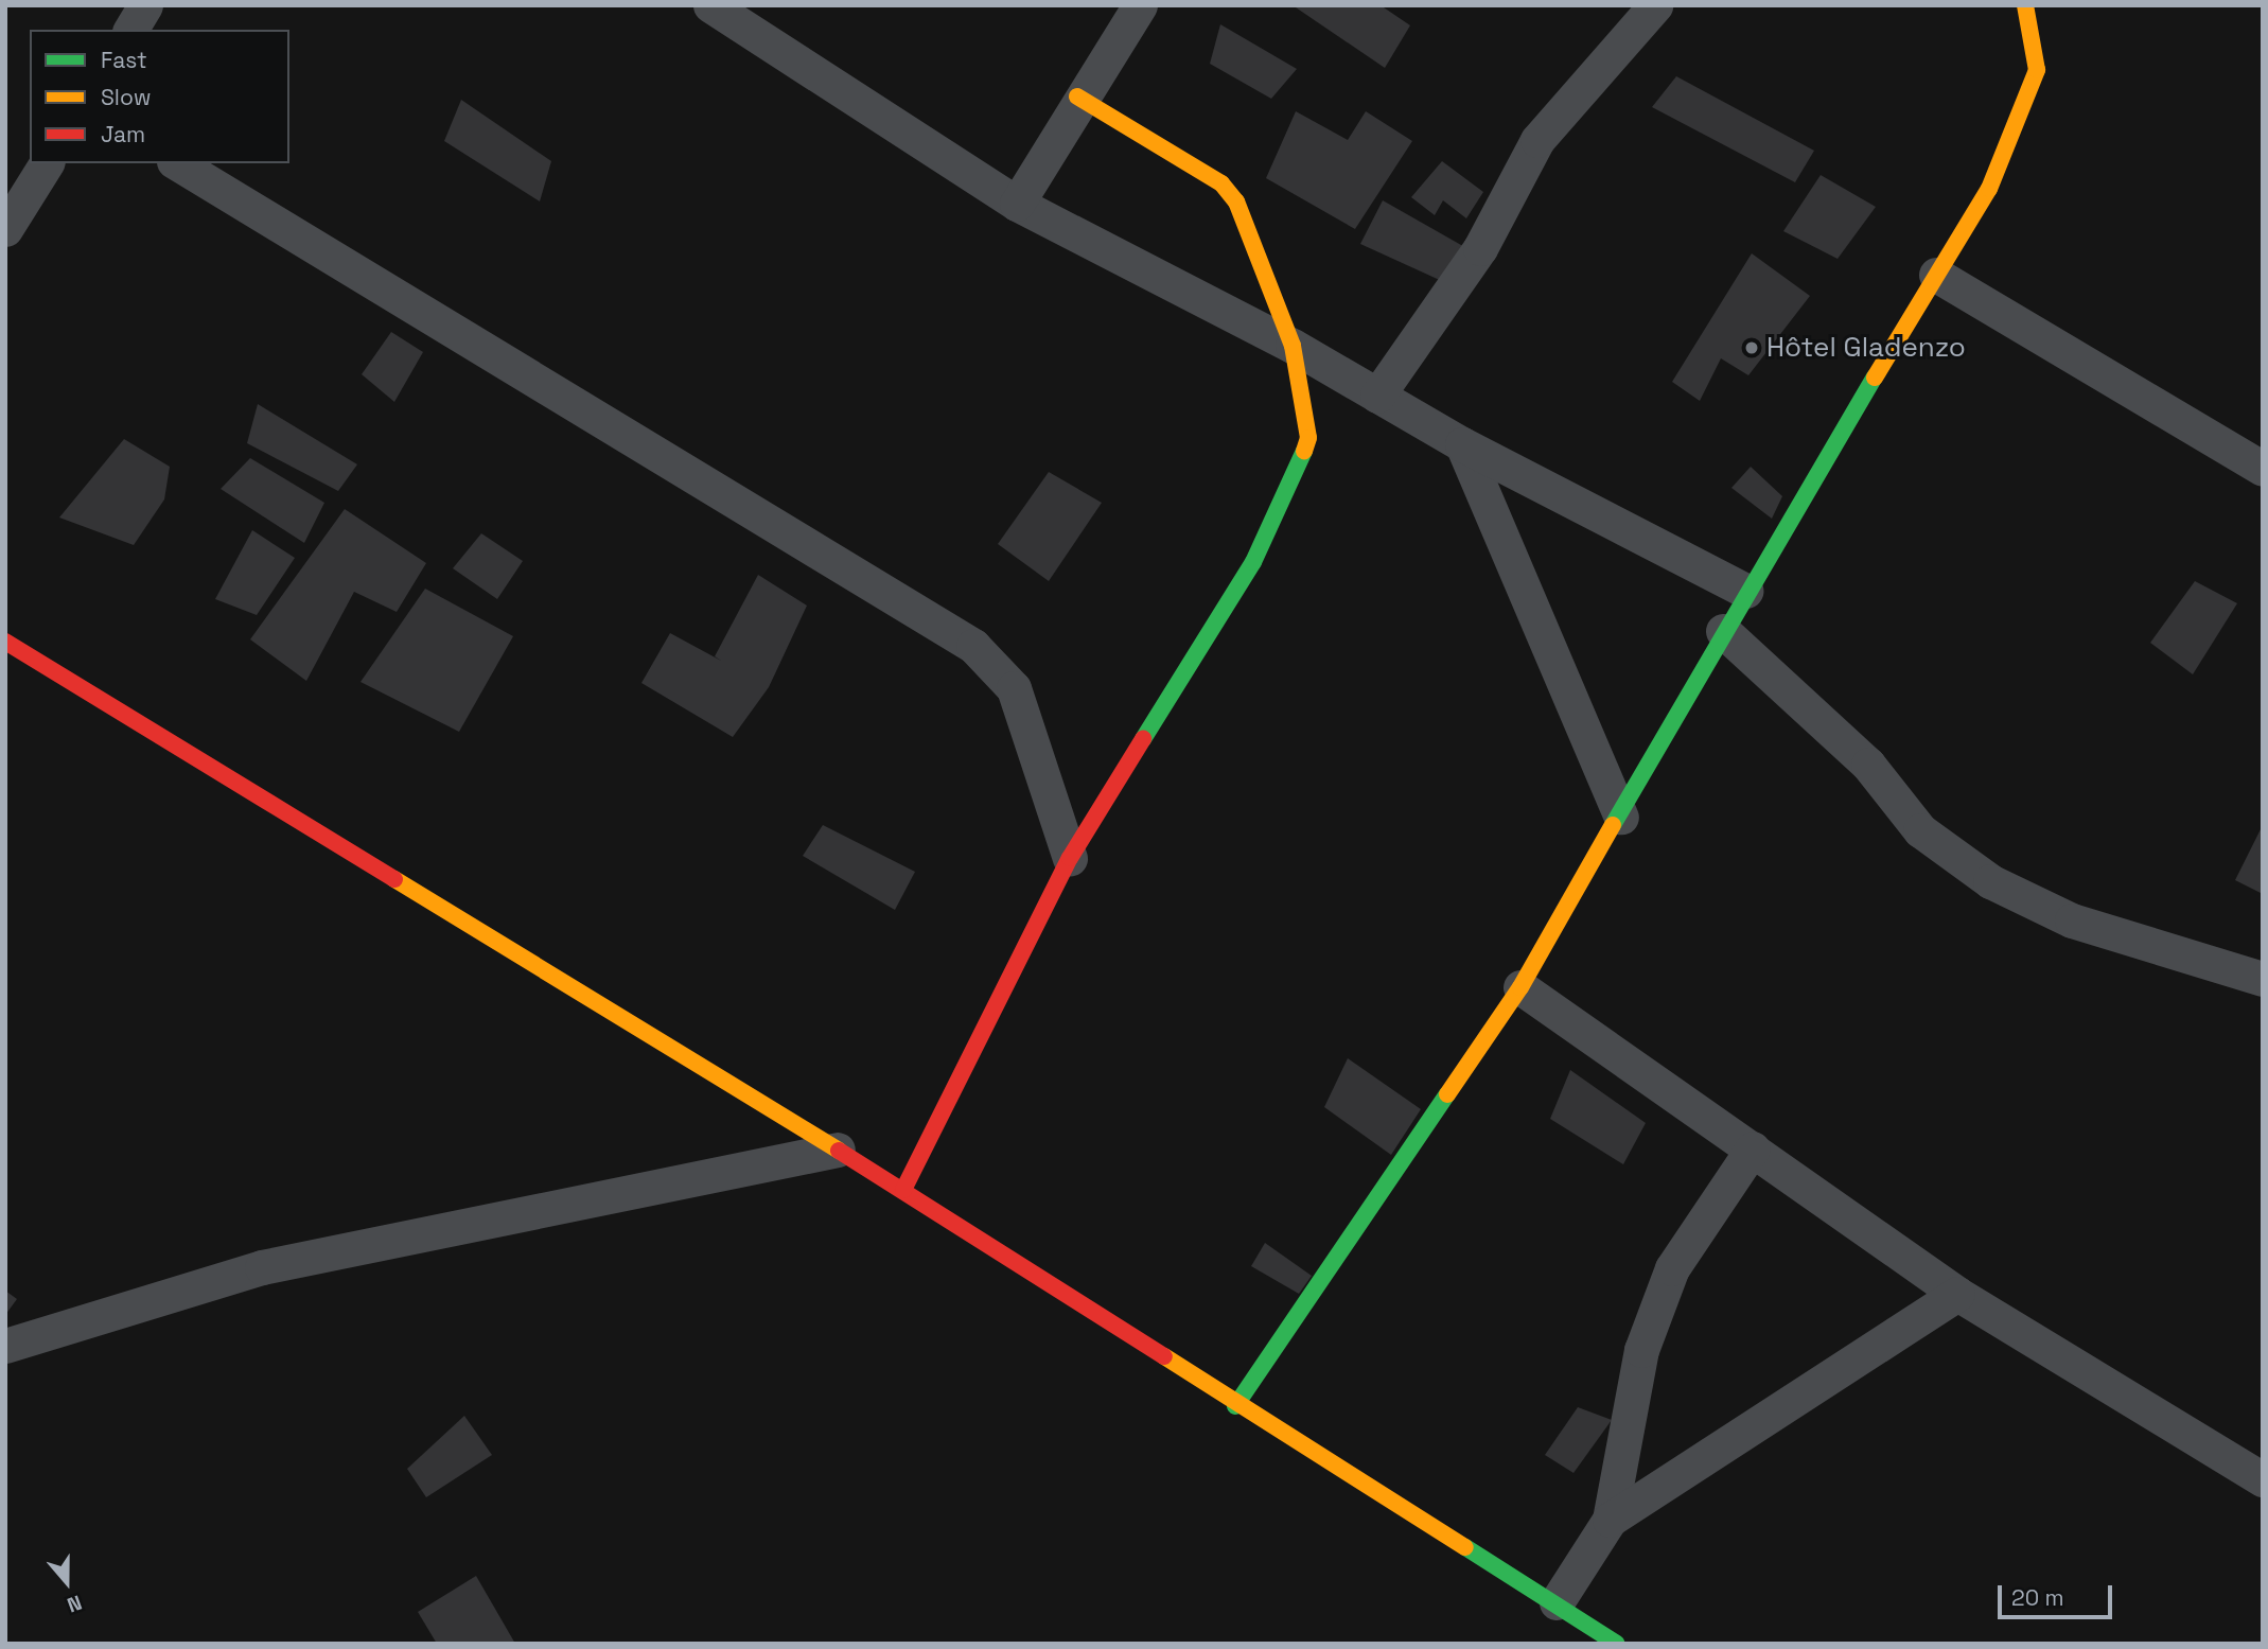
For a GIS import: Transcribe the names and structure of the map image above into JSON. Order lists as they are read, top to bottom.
{
  "places": ["Hôtel Gladenzo"],
  "legend": ["Fast", "Slow", "Jam"],
  "scale_bar": "20 m",
  "north": "bottom"
}
